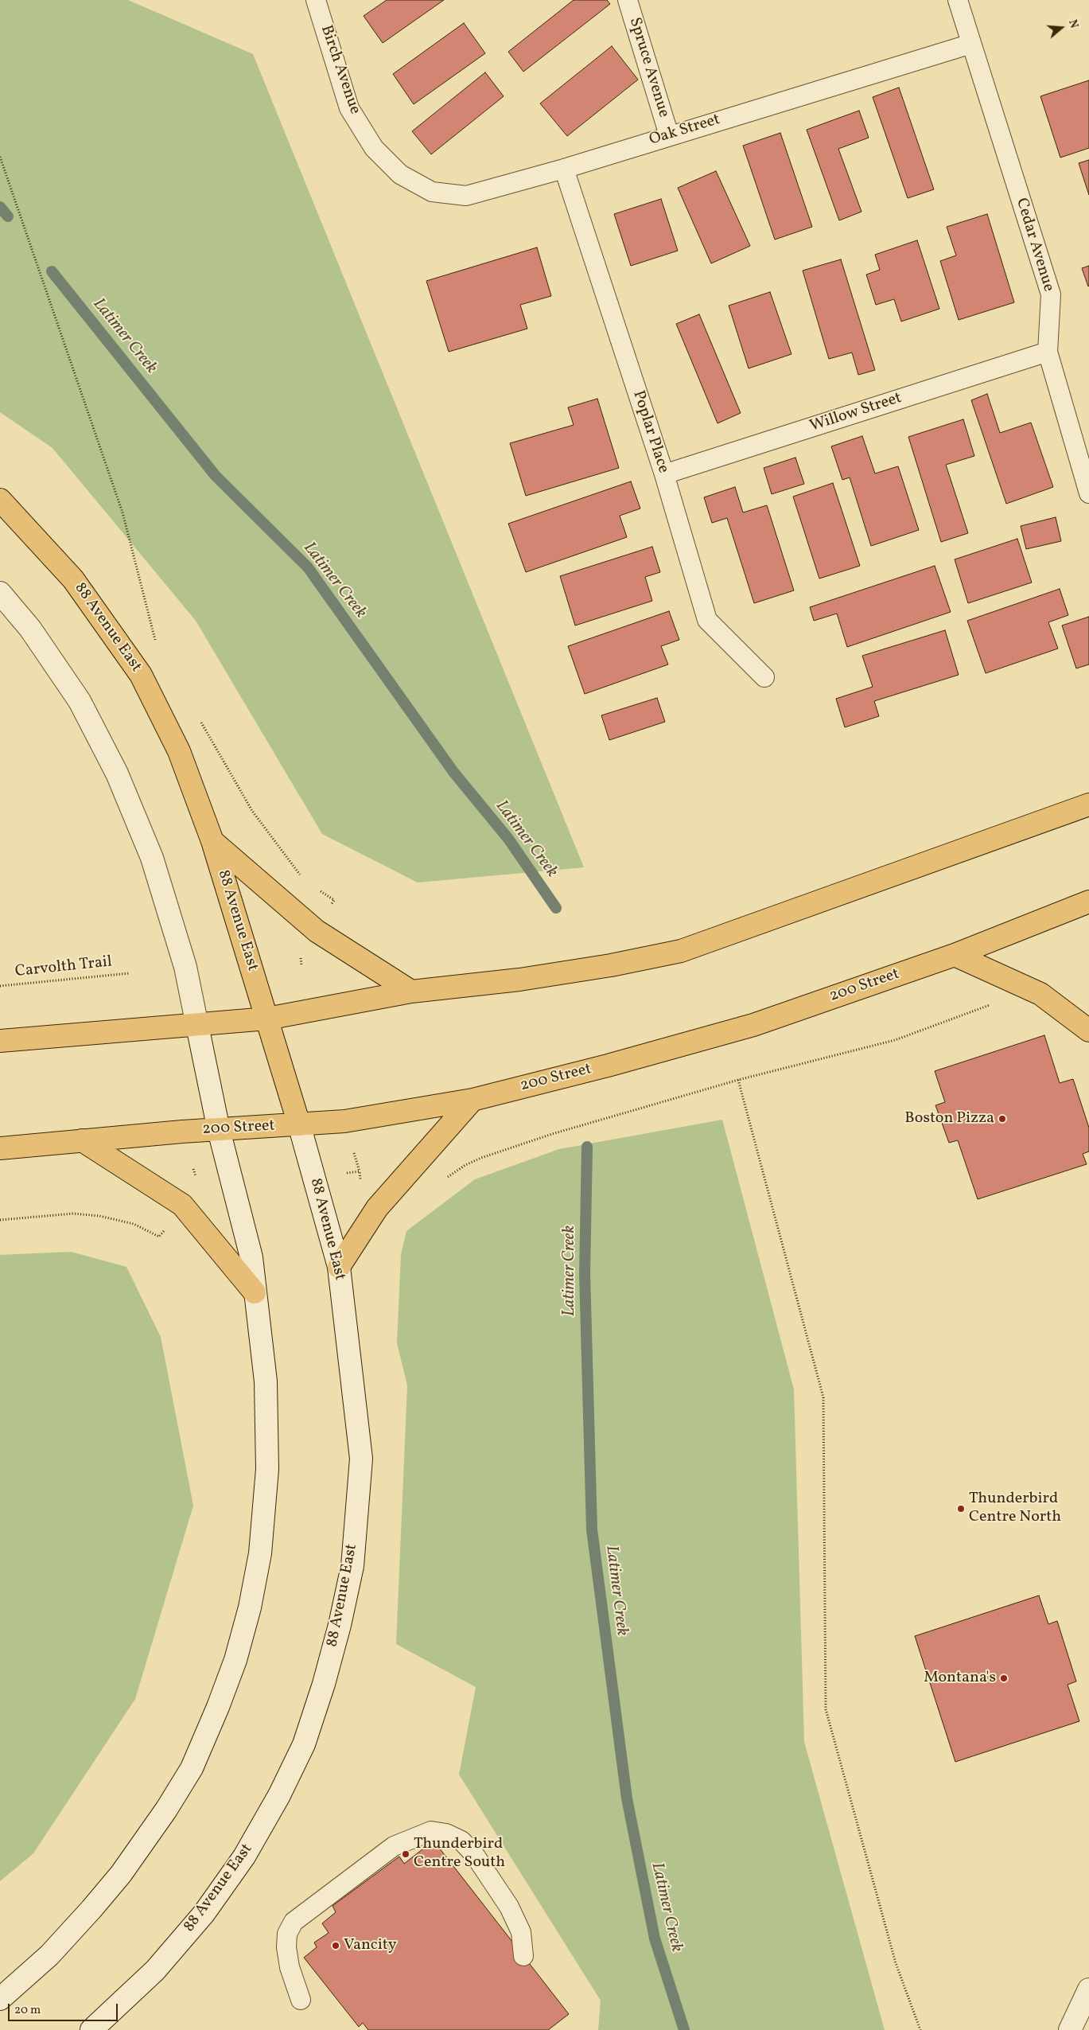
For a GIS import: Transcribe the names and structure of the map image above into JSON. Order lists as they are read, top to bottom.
{
  "streets": {
    "main road": ["88 Avenue East", "200 Street"],
    "lane": [
      "Spruce Avenue",
      "Birch Avenue",
      "Oak Street",
      "Cedar Avenue",
      "Willow Street",
      "Poplar Place"
    ],
    "path": ["Carvolth Trail"]
  },
  "crossings": [
    ["Spruce Avenue", "Oak Street"],
    ["Birch Avenue", "Oak Street"],
    ["Oak Street", "Cedar Avenue"],
    ["Oak Street", "Poplar Place"],
    ["Cedar Avenue", "Willow Street"],
    ["Willow Street", "Poplar Place"],
    ["88 Avenue East", "200 Street"]
  ],
  "water": ["Latimer Creek"],
  "places": [
    "Boston Pizza",
    "Thunderbird Centre North",
    "Montana's",
    "Thunderbird Centre South",
    "Vancity"
  ],
  "scale_bar": "20 m",
  "north": "right"
}
